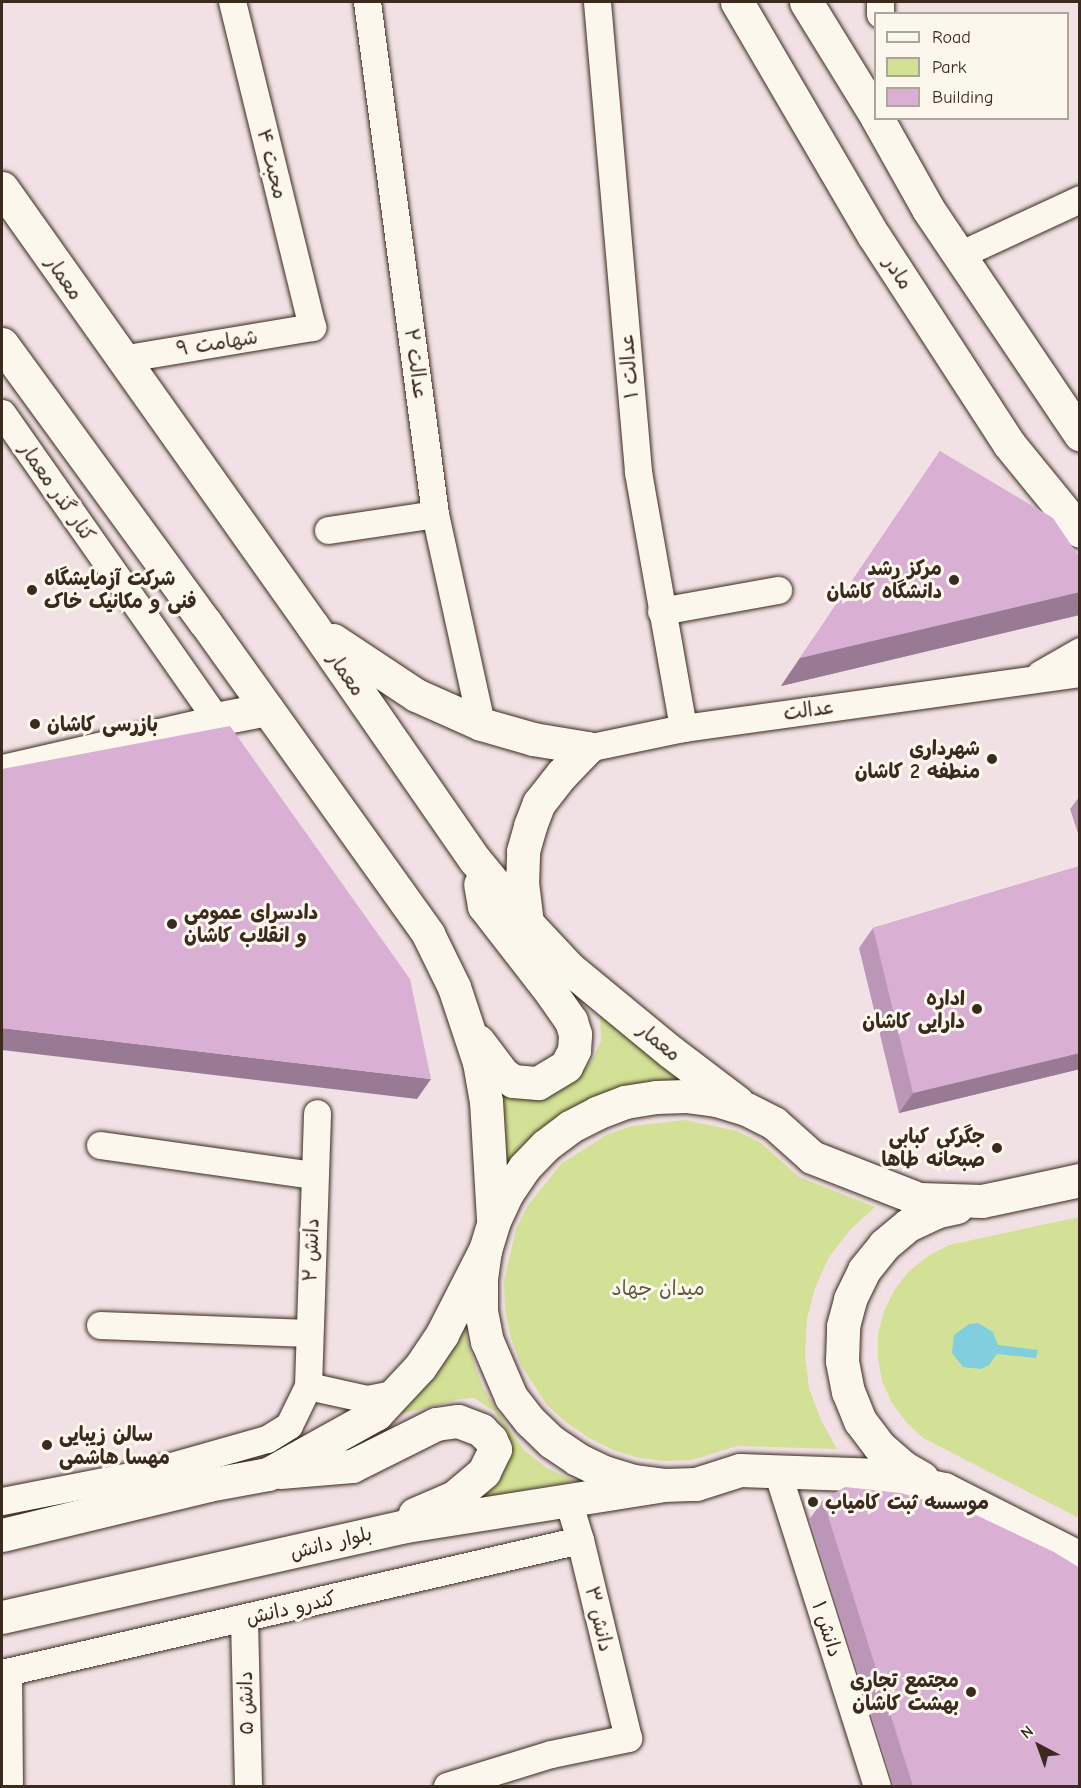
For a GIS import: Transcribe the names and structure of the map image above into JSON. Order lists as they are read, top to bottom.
{
  "streets": {
    "main road": ["مادر", "معمار", "بلوار دانش"],
    "street": [
      "محبت ۴",
      "شهامت ۹",
      "عدالت ۲",
      "عدالت ۱",
      "کنار گذر معمار",
      "عدالت",
      "دانش ۲",
      "کندرو دانش",
      "دانش ۳",
      "دانش ۱",
      "دانش ۵"
    ]
  },
  "crossings": [
    ["محبت ۴", "شهامت ۹"],
    ["معمار", "شهامت ۹"],
    ["عدالت ۱", "عدالت"],
    ["بلوار دانش", "دانش ۳"],
    ["کندرو دانش", "دانش ۳"],
    ["کندرو دانش", "دانش ۵"]
  ],
  "parks": ["میدان جهاد"],
  "places": [
    "مرکز رشد دانشگاه کاشان",
    "شرکت آزمایشگاه فنی و مکانیک خاک",
    "بازرسی کاشان",
    "شهرداری منطفه 2 کاشان",
    "دادسرای عمومی و انقلاب کاشان",
    "اداره دارایی کاشان",
    "جگرکی کبابی صبحانه طاها",
    "سالن زیبایی مهسا هاشمی",
    "موسسه ثبت کامیاب",
    "مجتمع تجاری بهشت کاشان"
  ],
  "legend": ["Road", "Park", "Building"],
  "north": "top left"
}
